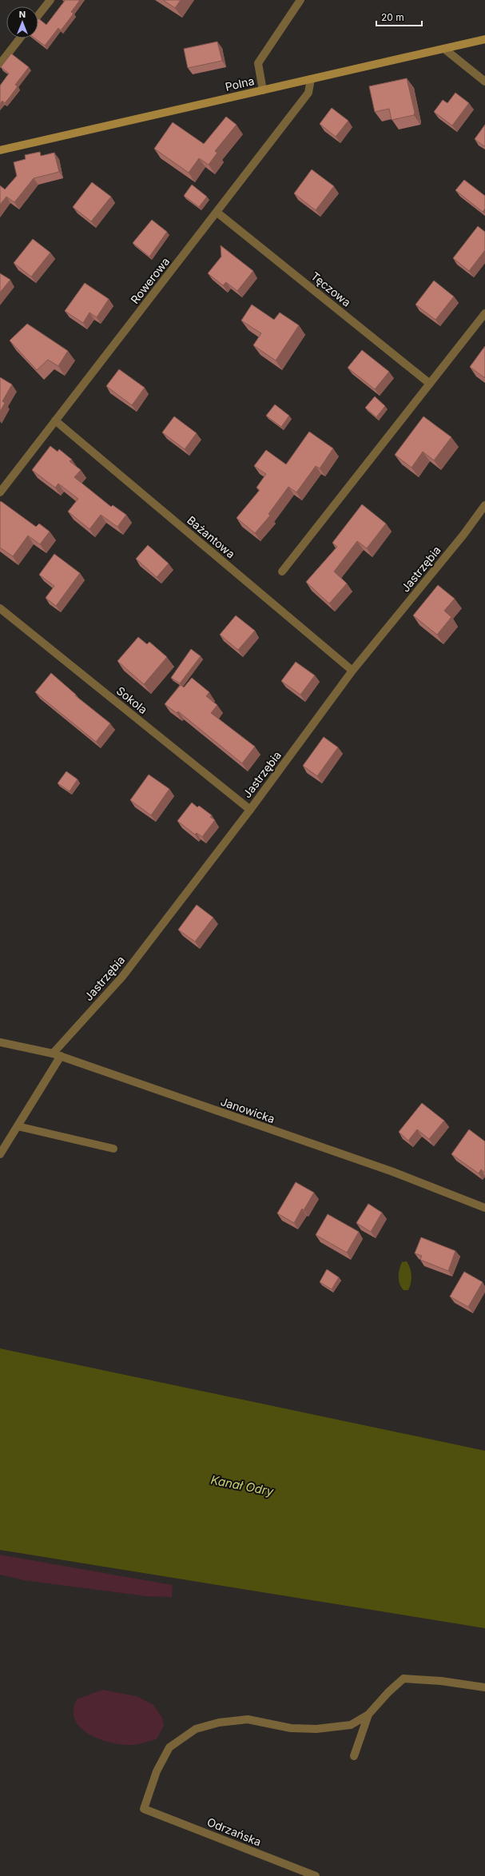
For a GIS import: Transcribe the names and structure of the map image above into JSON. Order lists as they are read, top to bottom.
{
  "streets": {
    "street": [
      "Polna",
      "Rowerowa",
      "Tęczowa",
      "Bażantowa",
      "Jastrzębia",
      "Sokola",
      "Janowicka",
      "Odrzańska"
    ]
  },
  "crossings": [
    ["Polna", "Rowerowa"],
    ["Rowerowa", "Tęczowa"],
    ["Rowerowa", "Bażantowa"],
    ["Bażantowa", "Jastrzębia"],
    ["Jastrzębia", "Sokola"],
    ["Jastrzębia", "Janowicka"]
  ],
  "water": ["Kanał Odry"],
  "scale_bar": "20 m",
  "north": "top"
}
